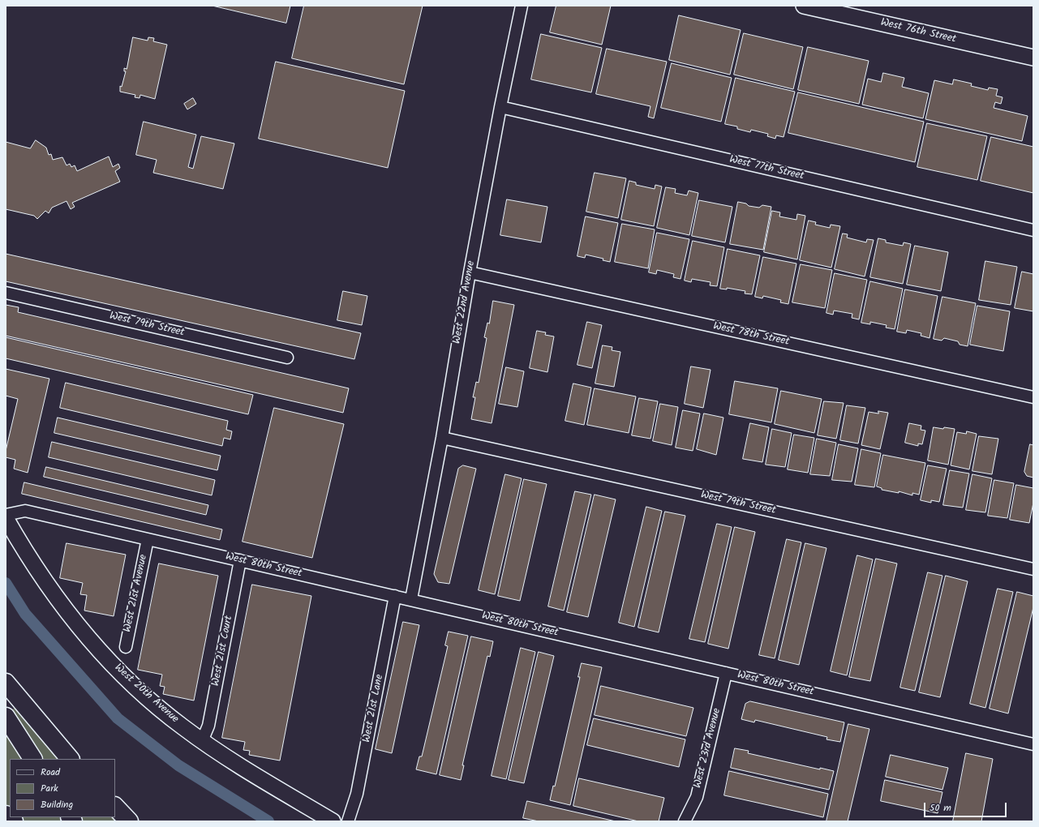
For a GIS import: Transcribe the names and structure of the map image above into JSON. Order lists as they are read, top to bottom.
{
  "streets": {
    "street": [
      "West 76th Street",
      "West 77th Street",
      "West 22nd Avenue",
      "West 79th Street",
      "West 78th Street",
      "West 80th Street",
      "West 21st Avenue",
      "West 21st Court",
      "West 20th Avenue",
      "West 21st Lane",
      "West 23rd Avenue"
    ]
  },
  "crossings": [
    ["West 77th Street", "West 22nd Avenue"],
    ["West 22nd Avenue", "West 79th Street"],
    ["West 22nd Avenue", "West 78th Street"],
    ["West 22nd Avenue", "West 80th Street"],
    ["West 80th Street", "West 21st Avenue"],
    ["West 80th Street", "West 21st Court"],
    ["West 80th Street", "West 21st Lane"],
    ["West 80th Street", "West 23rd Avenue"],
    ["West 21st Court", "West 20th Avenue"]
  ],
  "legend": ["Road", "Park", "Building"],
  "scale_bar": "50 m"
}
